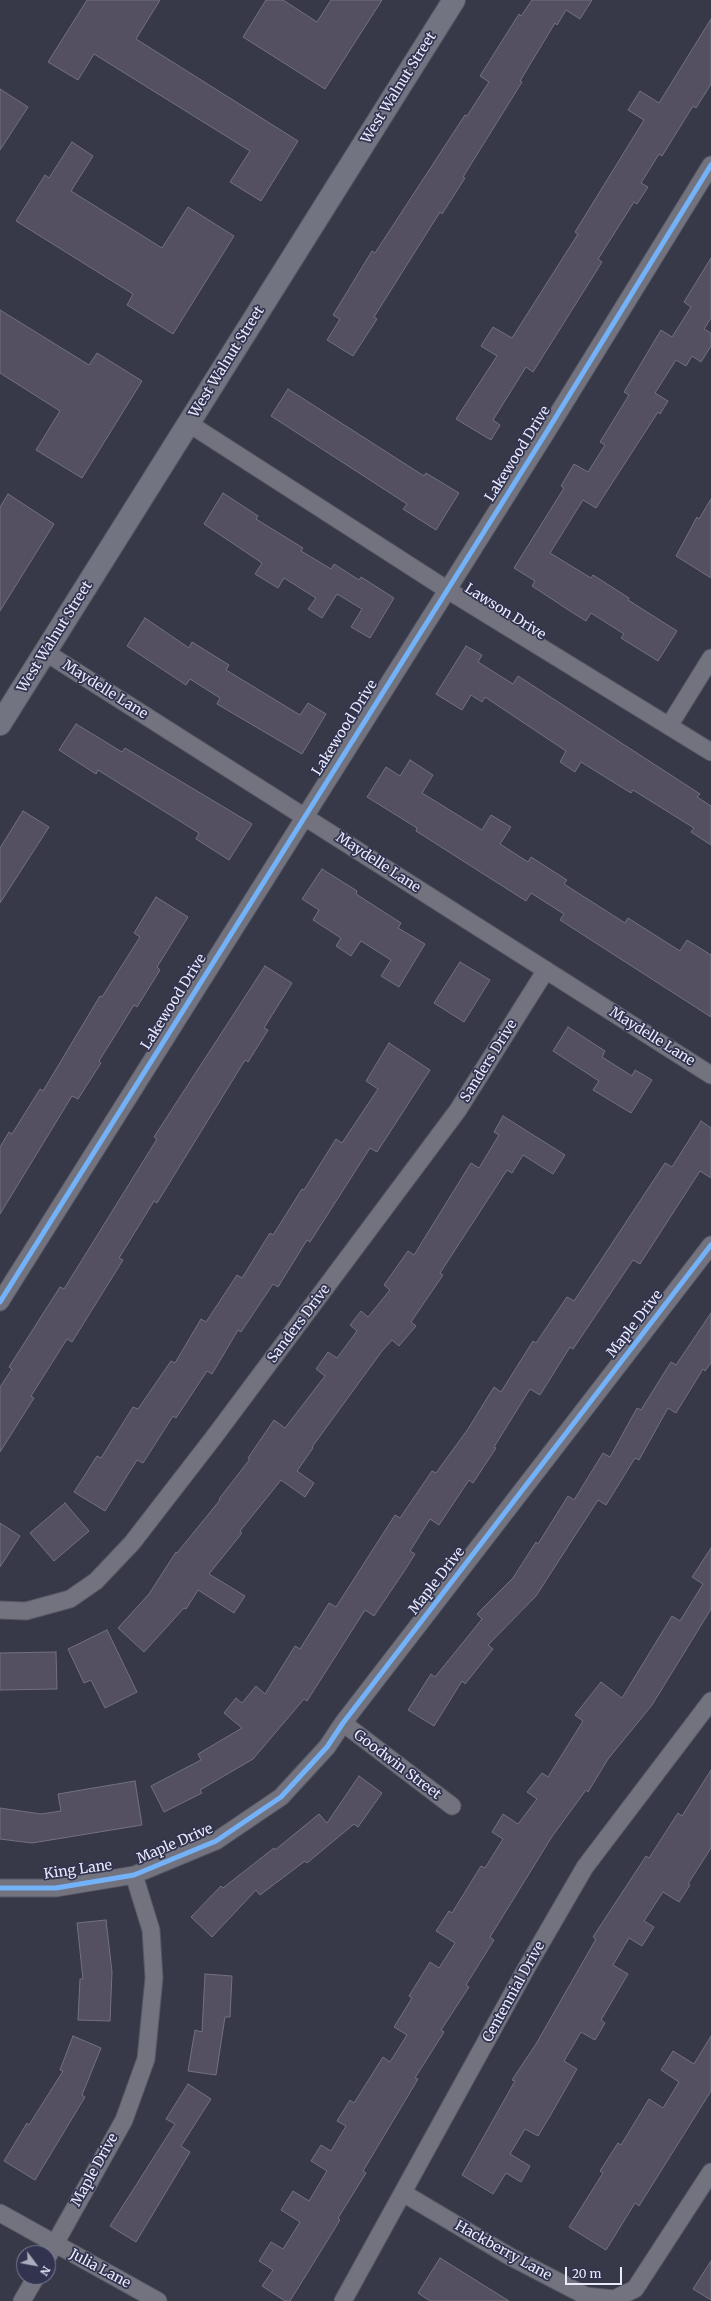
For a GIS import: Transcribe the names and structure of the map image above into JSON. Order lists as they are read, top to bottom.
{
  "streets": {
    "main road": ["West Walnut Street"],
    "street": [
      "Lakewood Drive",
      "Lawson Drive",
      "Maydelle Lane",
      "Sanders Drive",
      "Maple Drive",
      "Goodwin Street",
      "King Lane",
      "Centennial Drive",
      "Hackberry Lane",
      "Julia Lane"
    ]
  },
  "crossings": [
    ["West Walnut Street", "Lawson Drive"],
    ["West Walnut Street", "Maydelle Lane"],
    ["Lakewood Drive", "Lawson Drive"],
    ["Lakewood Drive", "Maydelle Lane"],
    ["Maydelle Lane", "Sanders Drive"],
    ["Maple Drive", "Goodwin Street"],
    ["Maple Drive", "King Lane"],
    ["Centennial Drive", "Hackberry Lane"]
  ],
  "scale_bar": "20 m",
  "north": "bottom right"
}
